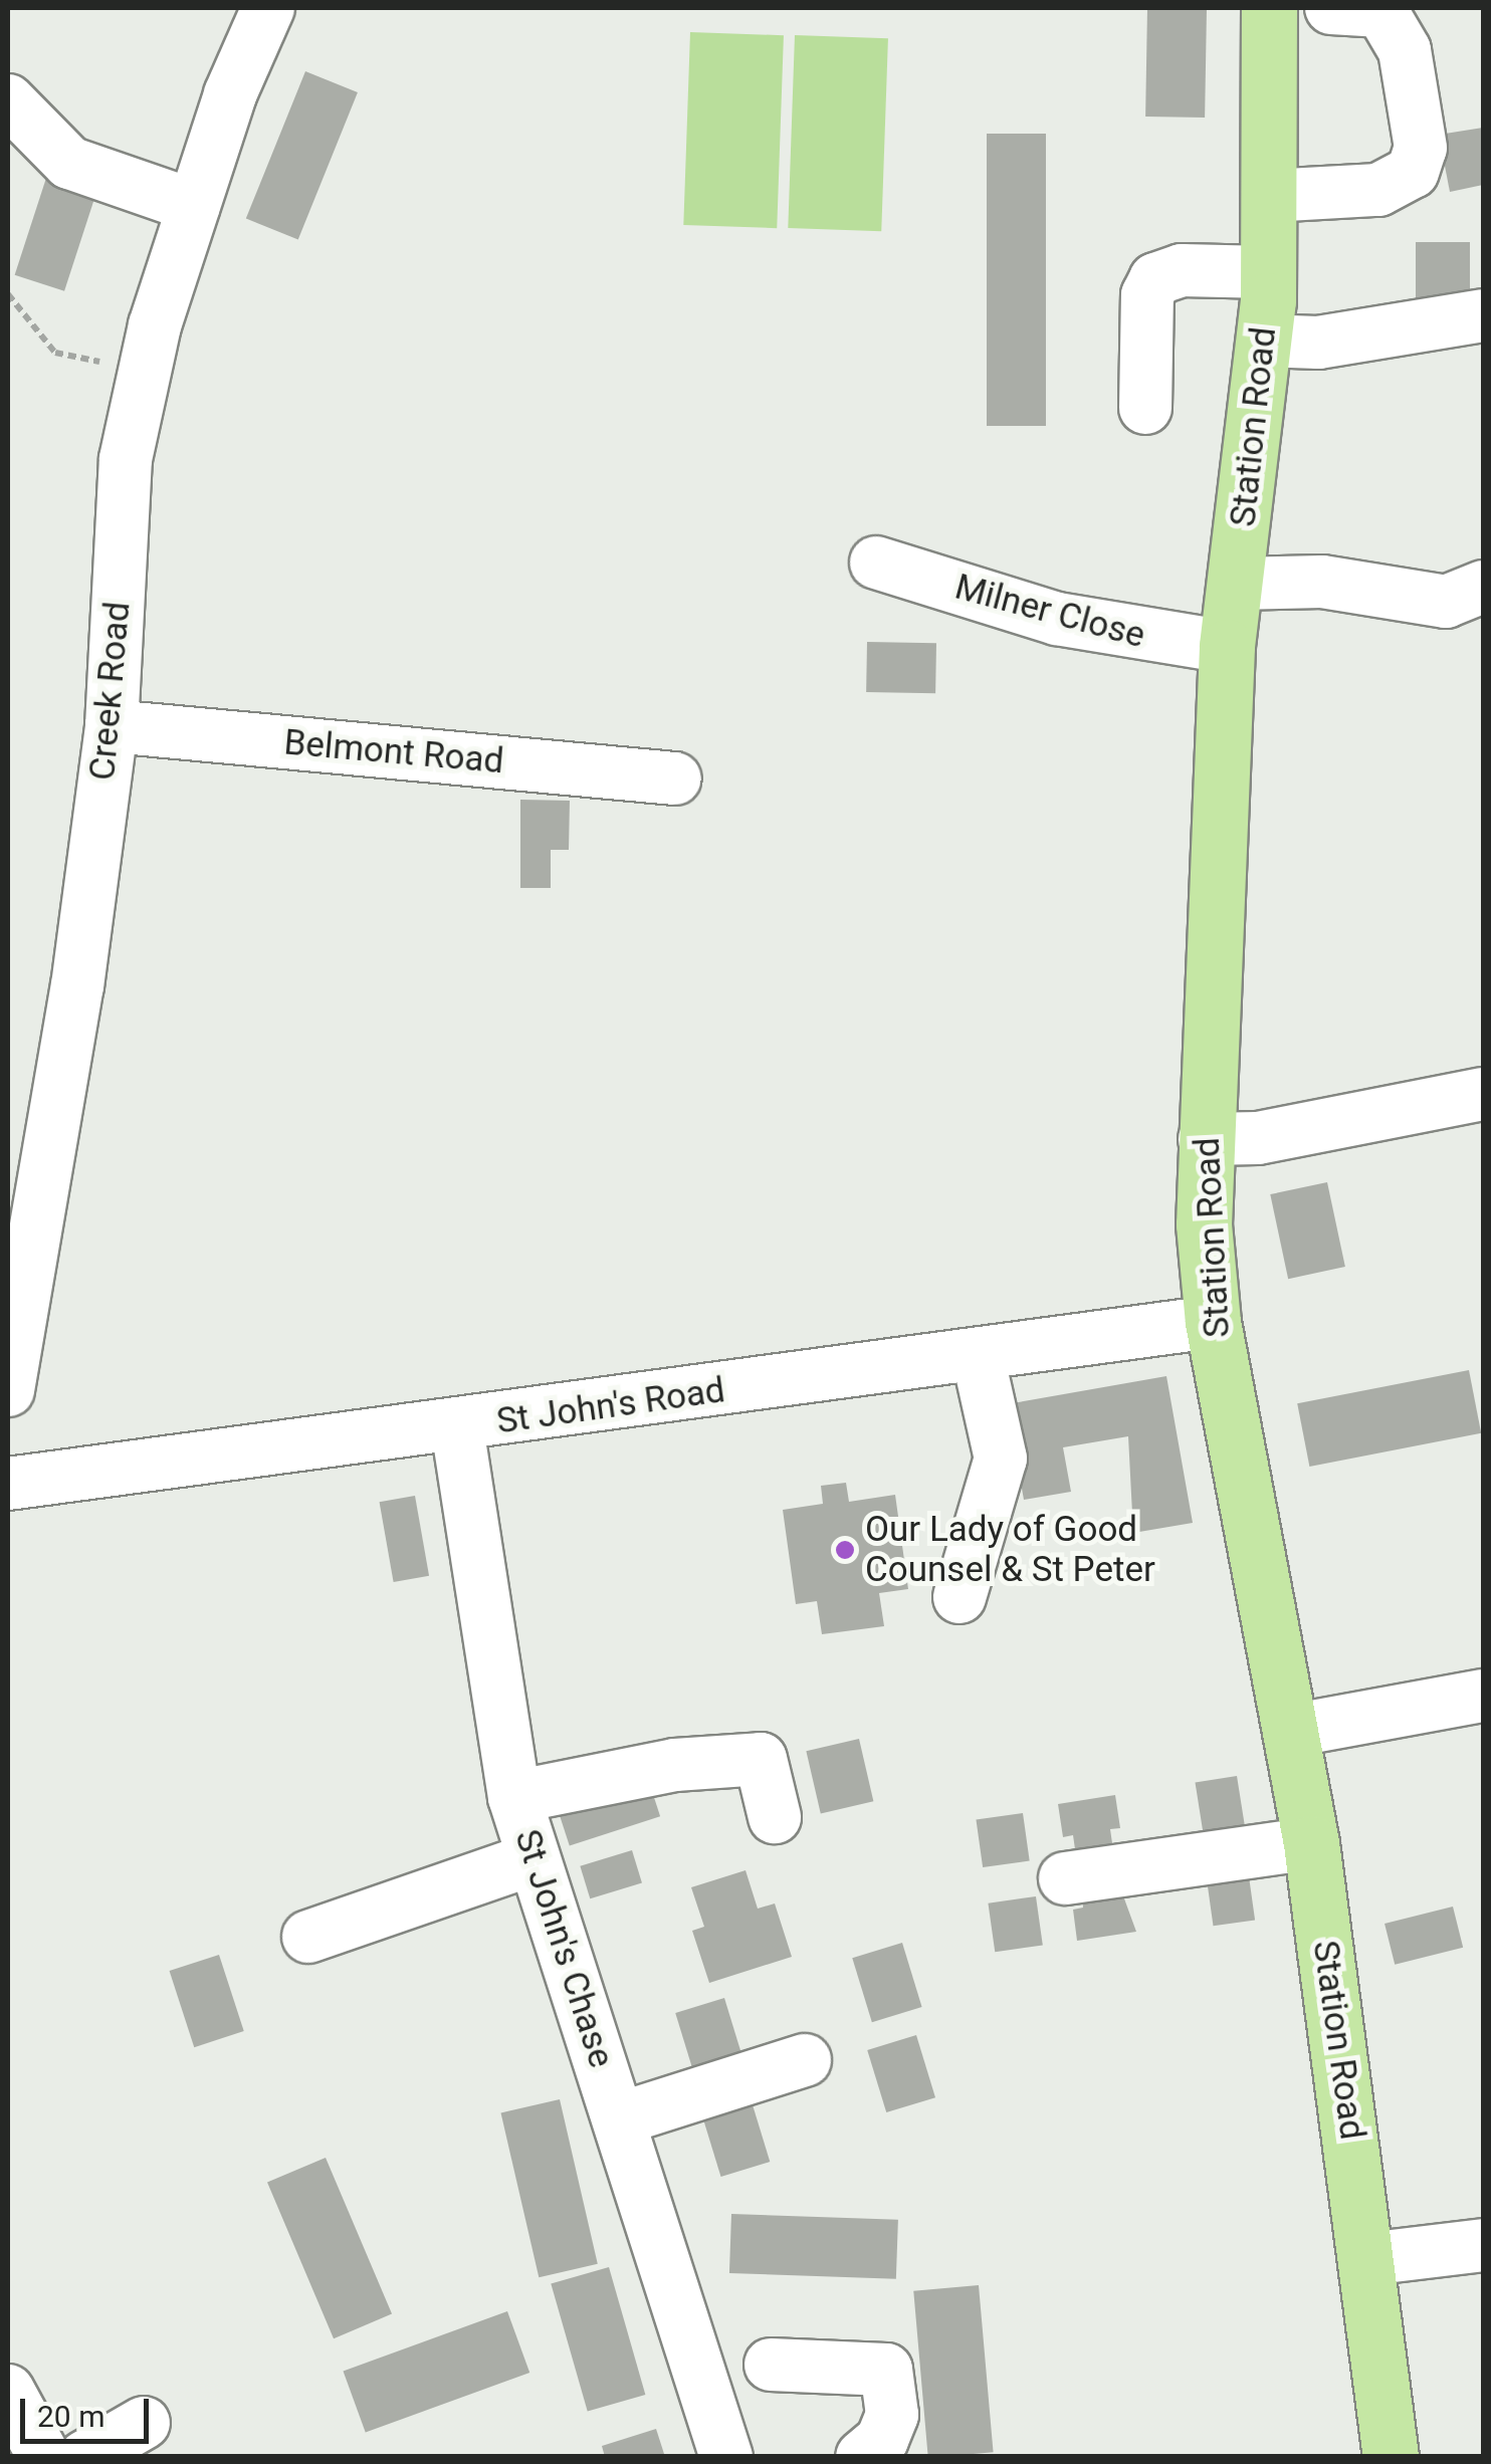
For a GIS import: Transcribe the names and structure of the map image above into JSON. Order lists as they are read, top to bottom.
{
  "streets": {
    "main road": ["Station Road"],
    "street": [
      "Milner Close",
      "Creek Road",
      "Belmont Road",
      "St John's Road",
      "St John's Chase"
    ]
  },
  "crossings": [
    ["Station Road", "Milner Close"],
    ["Station Road", "St John's Road"],
    ["Creek Road", "Belmont Road"],
    ["St John's Road", "St John's Chase"]
  ],
  "places": ["Our Lady of Good Counsel & St Peter"],
  "scale_bar": "20 m"
}
